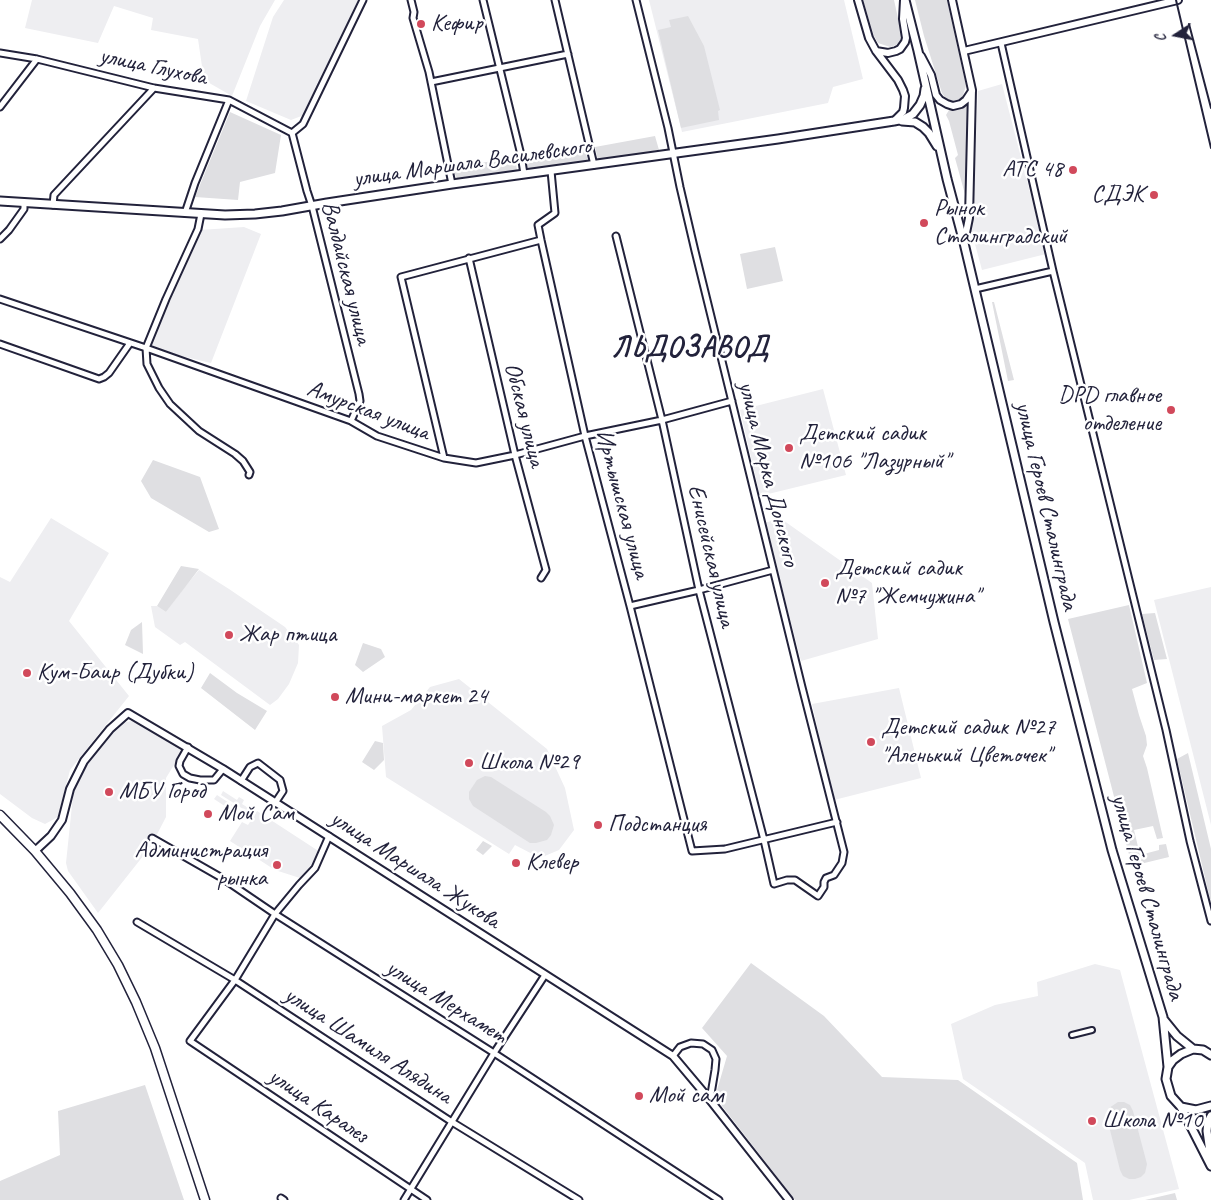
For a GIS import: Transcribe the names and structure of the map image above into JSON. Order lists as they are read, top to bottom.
{
  "streets": {
    "main road": ["улица Маршала Василевского", "улица Героев Сталинграда"],
    "street": [
      "улица Глухова",
      "Валдайская улица",
      "Амурская улица",
      "Обская улица",
      "улица Марка Донского",
      "Иртышская улица",
      "Енисейская улица",
      "улица Маршала Жукова",
      "улица Мерхамет",
      "улица Шамиля Алядина",
      "улица Каралез"
    ]
  },
  "crossings": [
    ["улица Глухова", "Валдайская улица"],
    ["улица Маршала Василевского", "Валдайская улица"],
    ["улица Маршала Василевского", "улица Марка Донского"],
    ["улица Маршала Василевского", "Иртышская улица"],
    ["улица Маршала Василевского", "улица Героев Сталинграда"],
    ["Валдайская улица", "Амурская улица"],
    ["Амурская улица", "Обская улица"],
    ["Амурская улица", "улица Марка Донского"],
    ["Амурская улица", "Иртышская улица"],
    ["Амурская улица", "Енисейская улица"],
    ["улица Марка Донского", "Енисейская улица"],
    ["Иртышская улица", "Енисейская улица"],
    ["улица Шамиля Алядина", "улица Каралез"]
  ],
  "districts": ["ЛЬДОЗАВОД"],
  "places": [
    "Кефир",
    "АТС 48",
    "СДЭК",
    "Рынок Сталинградский",
    "DPD главное отделение",
    "Детский садик №106 \"Лазурный\"",
    "Детский садик №7 \"Жемчужина\"",
    "Жар птица",
    "Кум-Баир (Дубки)",
    "Мини-маркет 24",
    "Детский садик №27 \"Аленький Цветочек\"",
    "Школа №29",
    "МБУ Город",
    "Мой Сам",
    "Подстанция",
    "Клевер",
    "Администрация рынка",
    "Мой сам",
    "Школа №10"
  ],
  "north": "left"
}
